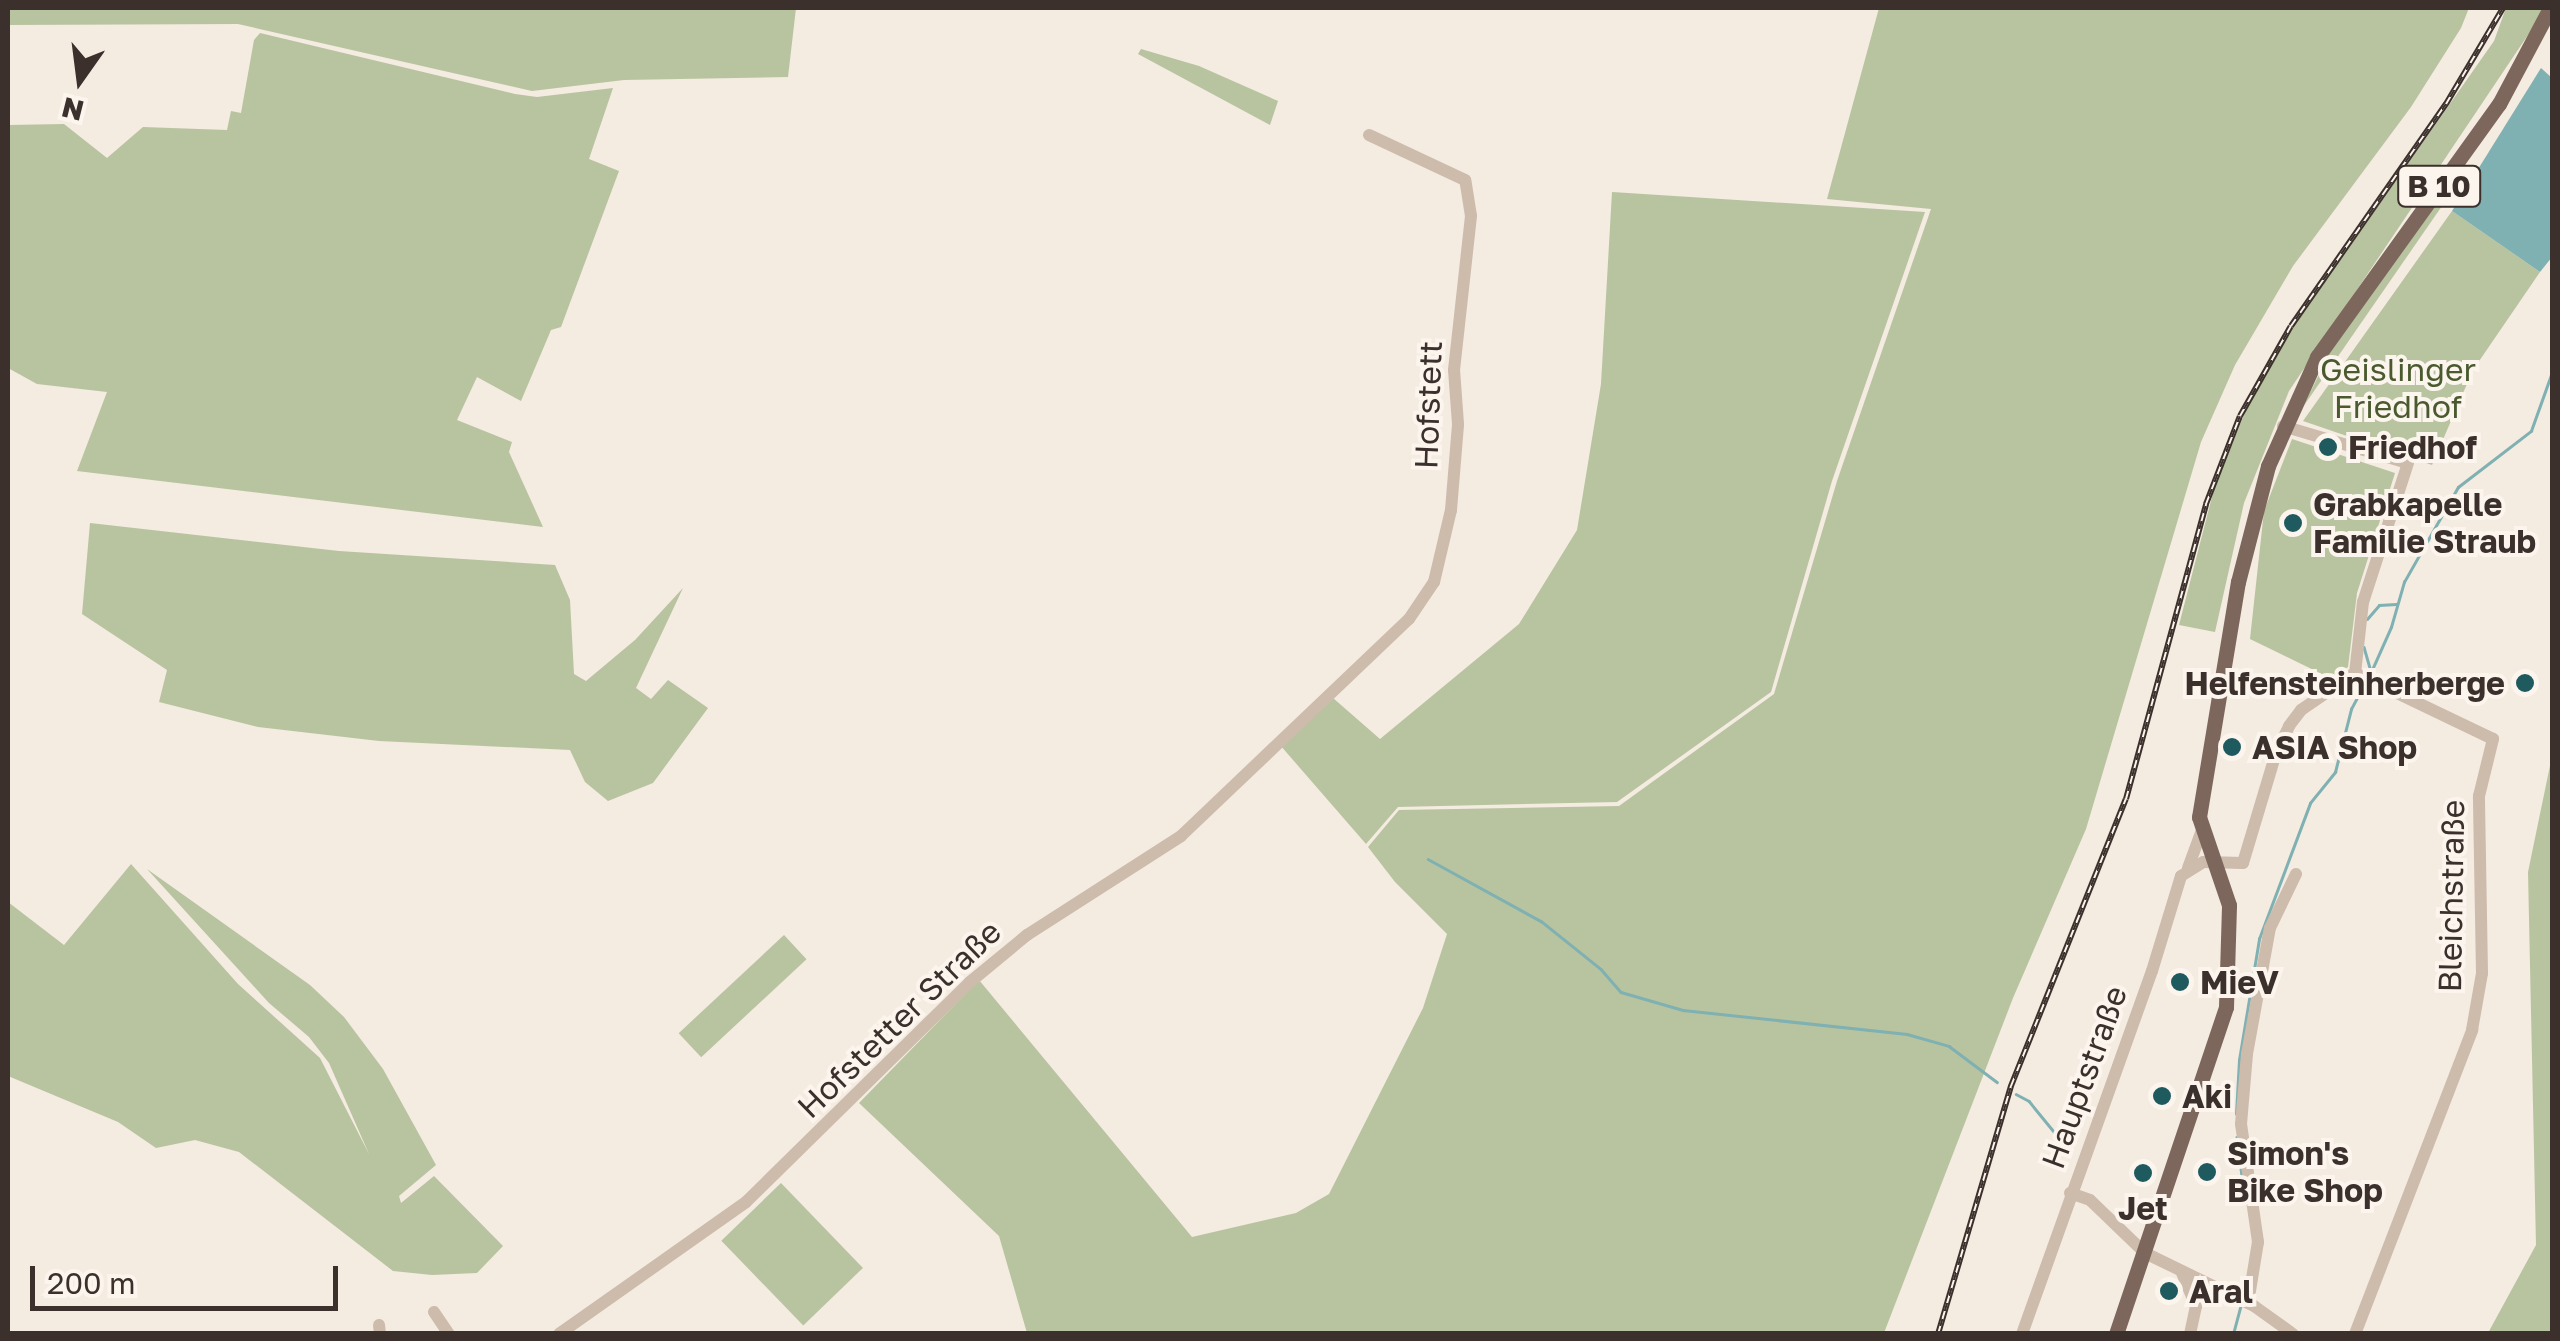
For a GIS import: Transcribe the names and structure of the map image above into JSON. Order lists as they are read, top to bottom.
{
  "streets": {
    "main road": ["B 10"],
    "street": [
      "Hofstett",
      "Bleichstraße",
      "Hofstetter Straße",
      "Hauptstraße"
    ]
  },
  "crossings": [
    ["B 10", "Hauptstraße"],
    ["Hofstett", "Hofstetter Straße"]
  ],
  "parks": ["Geislinger Friedhof"],
  "places": [
    "Friedhof",
    "Grabkapelle Familie Straub",
    "Helfensteinherberge",
    "ASIA Shop",
    "MieV",
    "Aki",
    "Simon's Bike Shop",
    "Jet",
    "Aral"
  ],
  "scale_bar": "200 m",
  "north": "bottom"
}
